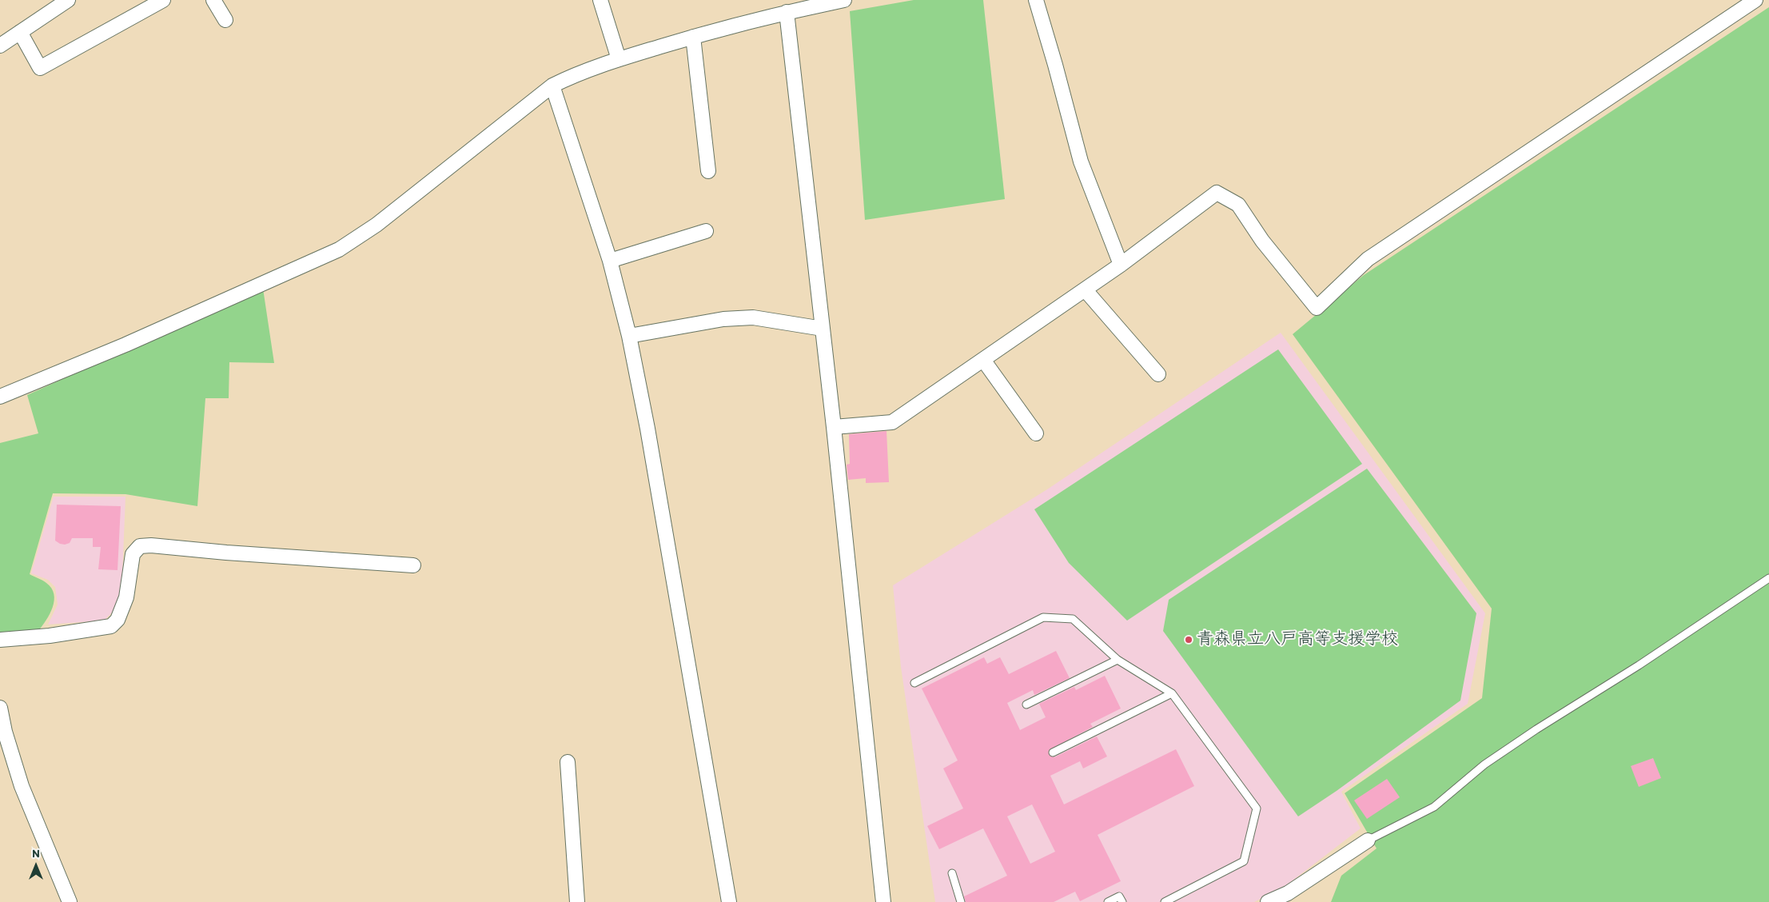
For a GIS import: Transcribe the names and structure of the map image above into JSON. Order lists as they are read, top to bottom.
{
  "places": ["青森県立八戸高等支援学校"],
  "north": "top"
}
